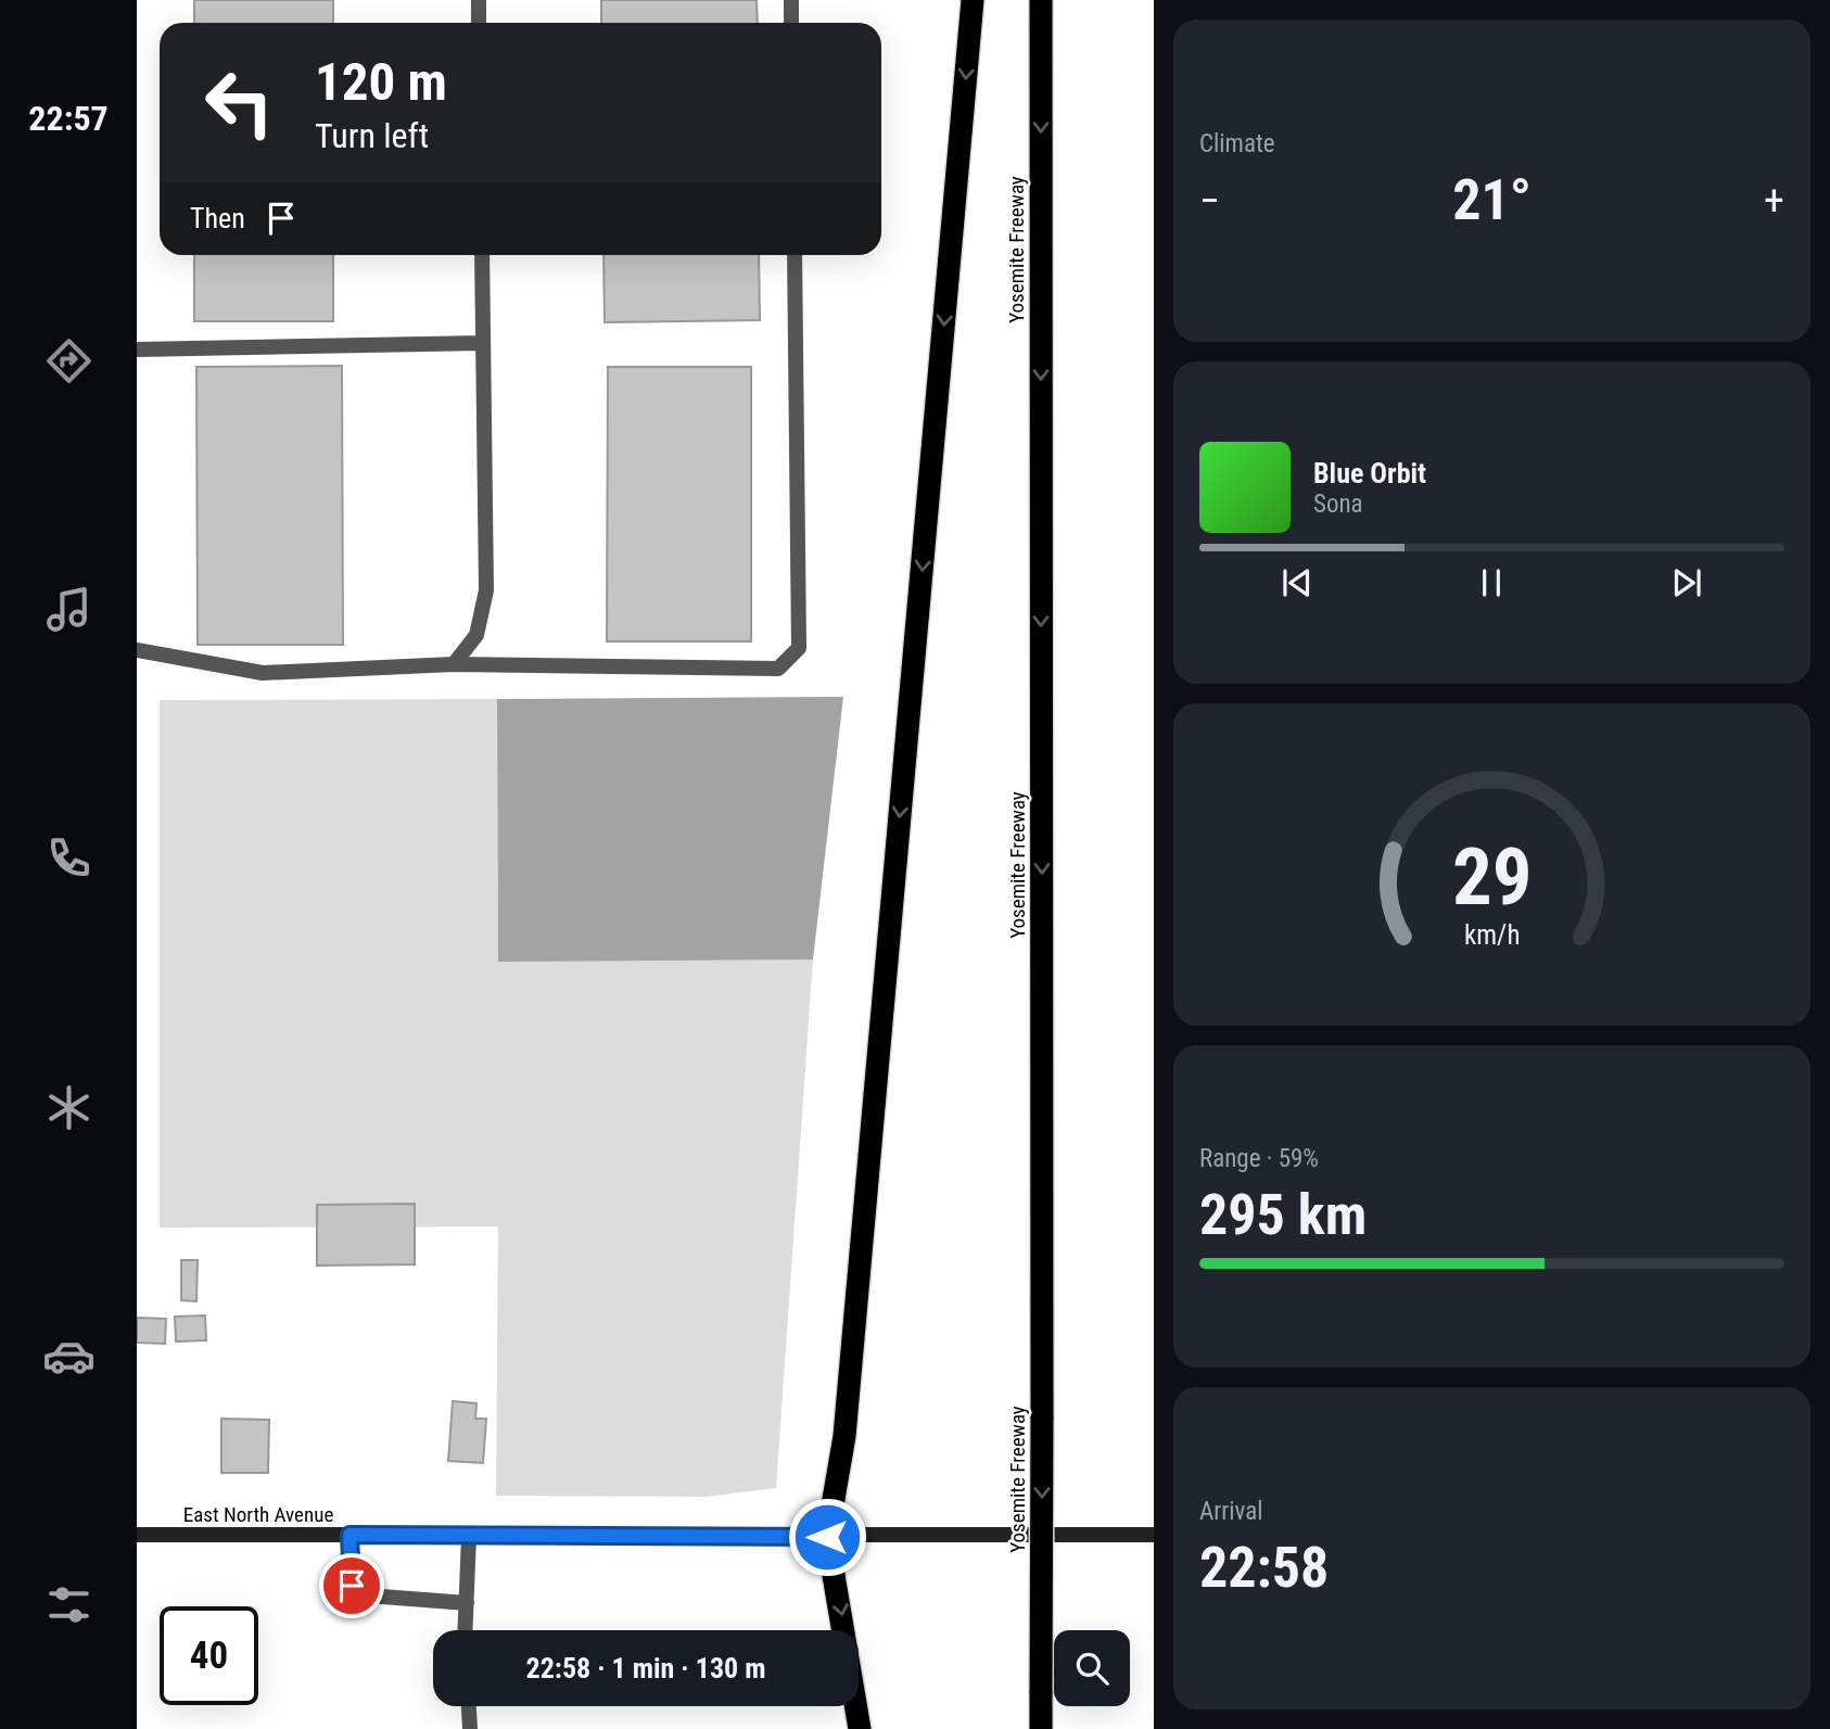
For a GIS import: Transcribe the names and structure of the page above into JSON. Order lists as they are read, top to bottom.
{
  "streets": {
    "highway": ["Yosemite Freeway"],
    "street": ["East North Avenue"]
  },
  "page": {
    "tabs": "22:57",
    "tile": [
      "Climate",
      ["Range · 59%", "295 km"],
      ["Arrival", "22:58"]
    ],
    "turn": ["120 m", "Turn left"],
    "heat": ["−", "21°", "+"],
    "then": "Then",
    "song": ["Blue Orbit", "Sona"],
    "limit": "40",
    "trip": "22:58 · 1 min · 130 m",
    "gauge": ["29", "km/h"]
  }
}
